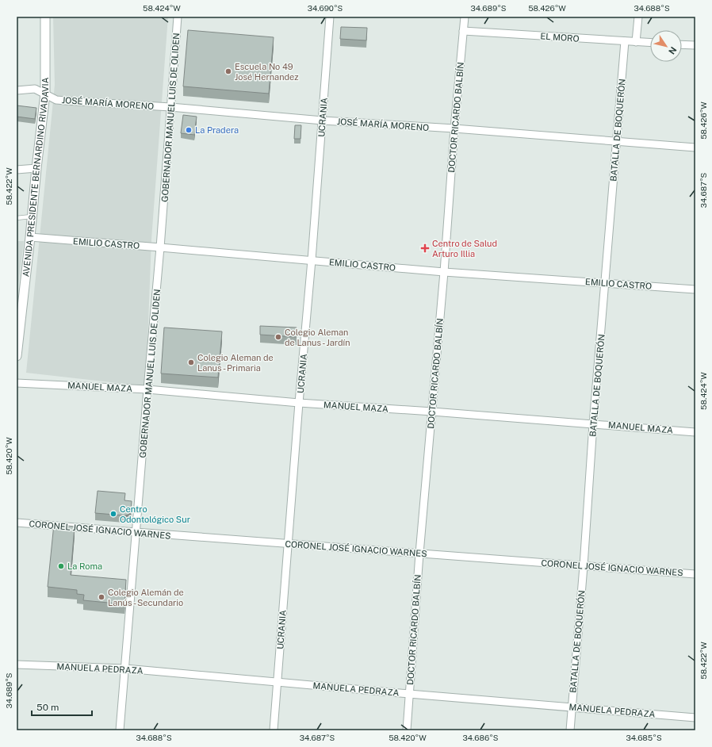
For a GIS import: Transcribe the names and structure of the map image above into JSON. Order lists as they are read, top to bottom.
{
  "streets": {
    "street": [
      "EL MORO",
      "JOSÉ MARÍA MORENO",
      "GOBERNADOR MANUEL LUIS DE OLIDEN",
      "UCRANIA",
      "DOCTOR RICARDO BALBÍN",
      "BATALLA DE BOQUERÓN",
      "AVENIDA PRESIDENTE BERNARDINO RIVADAVIA",
      "EMILIO CASTRO",
      "MANUEL MAZA",
      "CORONEL JOSÉ IGNACIO WARNES",
      "MANUELA PEDRAZA"
    ]
  },
  "crossings": [
    ["EL MORO", "DOCTOR RICARDO BALBÍN"],
    ["EL MORO", "BATALLA DE BOQUERÓN"],
    ["JOSÉ MARÍA MORENO", "GOBERNADOR MANUEL LUIS DE OLIDEN"],
    ["JOSÉ MARÍA MORENO", "UCRANIA"],
    ["JOSÉ MARÍA MORENO", "DOCTOR RICARDO BALBÍN"],
    ["JOSÉ MARÍA MORENO", "BATALLA DE BOQUERÓN"],
    ["JOSÉ MARÍA MORENO", "AVENIDA PRESIDENTE BERNARDINO RIVADAVIA"],
    ["GOBERNADOR MANUEL LUIS DE OLIDEN", "EMILIO CASTRO"],
    ["GOBERNADOR MANUEL LUIS DE OLIDEN", "MANUEL MAZA"],
    ["GOBERNADOR MANUEL LUIS DE OLIDEN", "CORONEL JOSÉ IGNACIO WARNES"],
    ["GOBERNADOR MANUEL LUIS DE OLIDEN", "MANUELA PEDRAZA"],
    ["UCRANIA", "EMILIO CASTRO"],
    ["UCRANIA", "MANUEL MAZA"],
    ["UCRANIA", "CORONEL JOSÉ IGNACIO WARNES"],
    ["UCRANIA", "MANUELA PEDRAZA"],
    ["DOCTOR RICARDO BALBÍN", "EMILIO CASTRO"],
    ["DOCTOR RICARDO BALBÍN", "MANUEL MAZA"],
    ["DOCTOR RICARDO BALBÍN", "CORONEL JOSÉ IGNACIO WARNES"],
    ["DOCTOR RICARDO BALBÍN", "MANUELA PEDRAZA"],
    ["BATALLA DE BOQUERÓN", "EMILIO CASTRO"],
    ["BATALLA DE BOQUERÓN", "MANUEL MAZA"],
    ["BATALLA DE BOQUERÓN", "CORONEL JOSÉ IGNACIO WARNES"],
    ["BATALLA DE BOQUERÓN", "MANUELA PEDRAZA"],
    ["AVENIDA PRESIDENTE BERNARDINO RIVADAVIA", "EMILIO CASTRO"]
  ],
  "places": {
    "other": [
      "Escuela No 49 José Hernandez",
      "La Pradera",
      "Colegio Aleman de Lanus - Jardín",
      "Colegio Aleman de Lanus - Primaria",
      "Centro Odontológico Sur",
      "La Roma",
      "Colegio Alemán de Lanús - Secundario"
    ],
    "health": ["Centro de Salud Arturo Illia"]
  },
  "scale_bar": "50 m",
  "north": "bottom right",
  "coordinates": [
    "58.424°W",
    "34.690°S",
    "34.689°S",
    "58.426°W",
    "34.688°S",
    "58.422°W",
    "34.687°S",
    "58.420°W",
    "34.686°S",
    "34.685°S"
  ]
}
